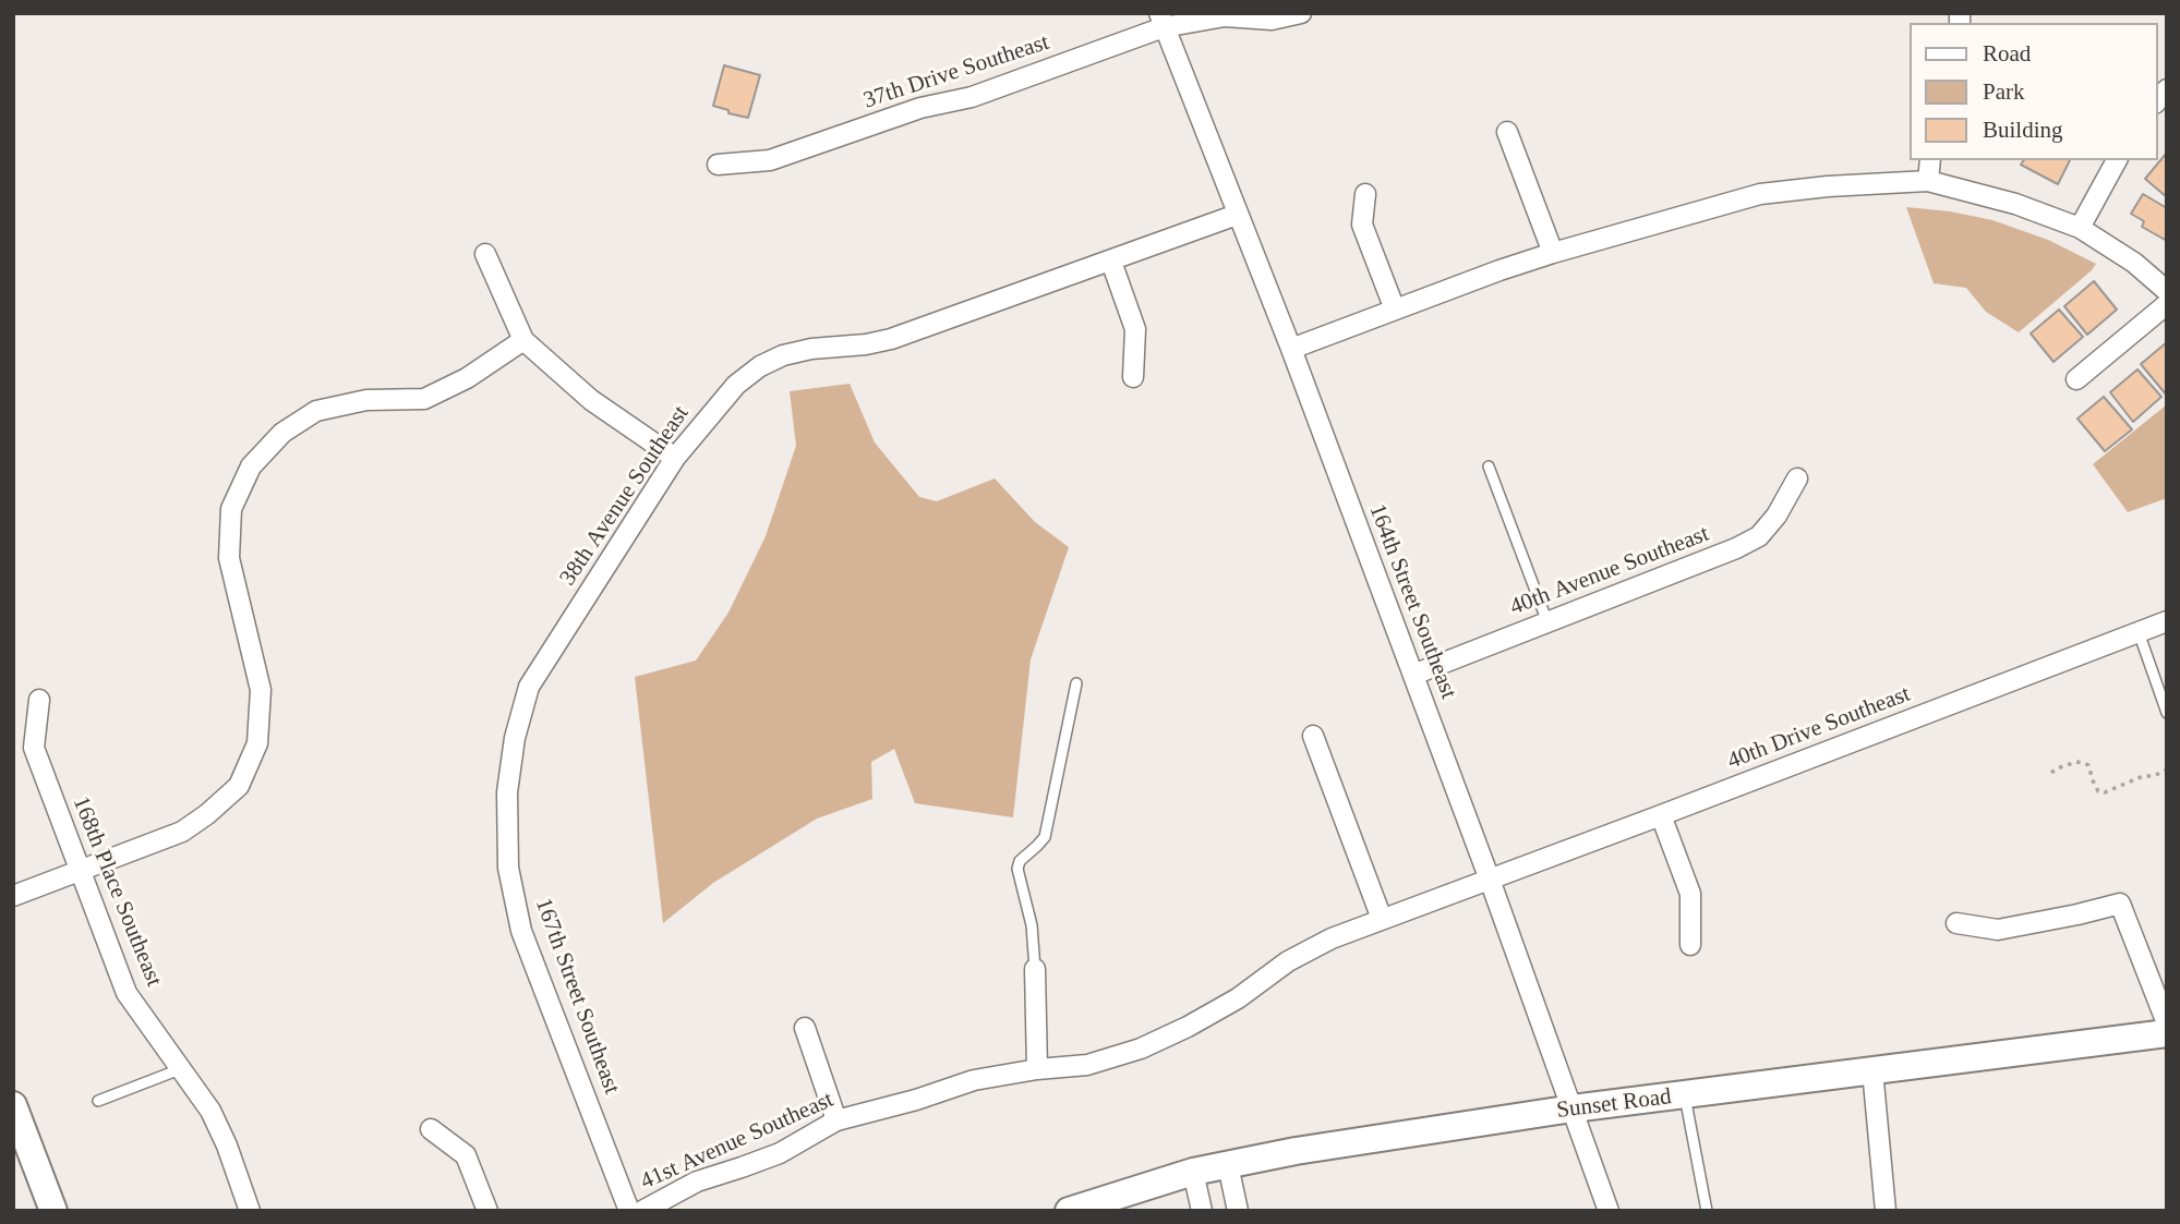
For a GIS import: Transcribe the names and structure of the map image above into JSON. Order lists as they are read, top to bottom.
{
  "streets": {
    "street": [
      "37th Drive Southeast",
      "38th Avenue Southeast",
      "40th Avenue Southeast",
      "164th Street Southeast",
      "40th Drive Southeast",
      "168th Place Southeast",
      "167th Street Southeast",
      "Sunset Road",
      "41st Avenue Southeast"
    ]
  },
  "crossings": [
    ["37th Drive Southeast", "164th Street Southeast"],
    ["38th Avenue Southeast", "164th Street Southeast"],
    ["38th Avenue Southeast", "167th Street Southeast"],
    ["40th Avenue Southeast", "164th Street Southeast"],
    ["164th Street Southeast", "40th Drive Southeast"],
    ["164th Street Southeast", "Sunset Road"],
    ["164th Street Southeast", "41st Avenue Southeast"],
    ["40th Drive Southeast", "41st Avenue Southeast"]
  ],
  "legend": ["Road", "Park", "Building"]
}
